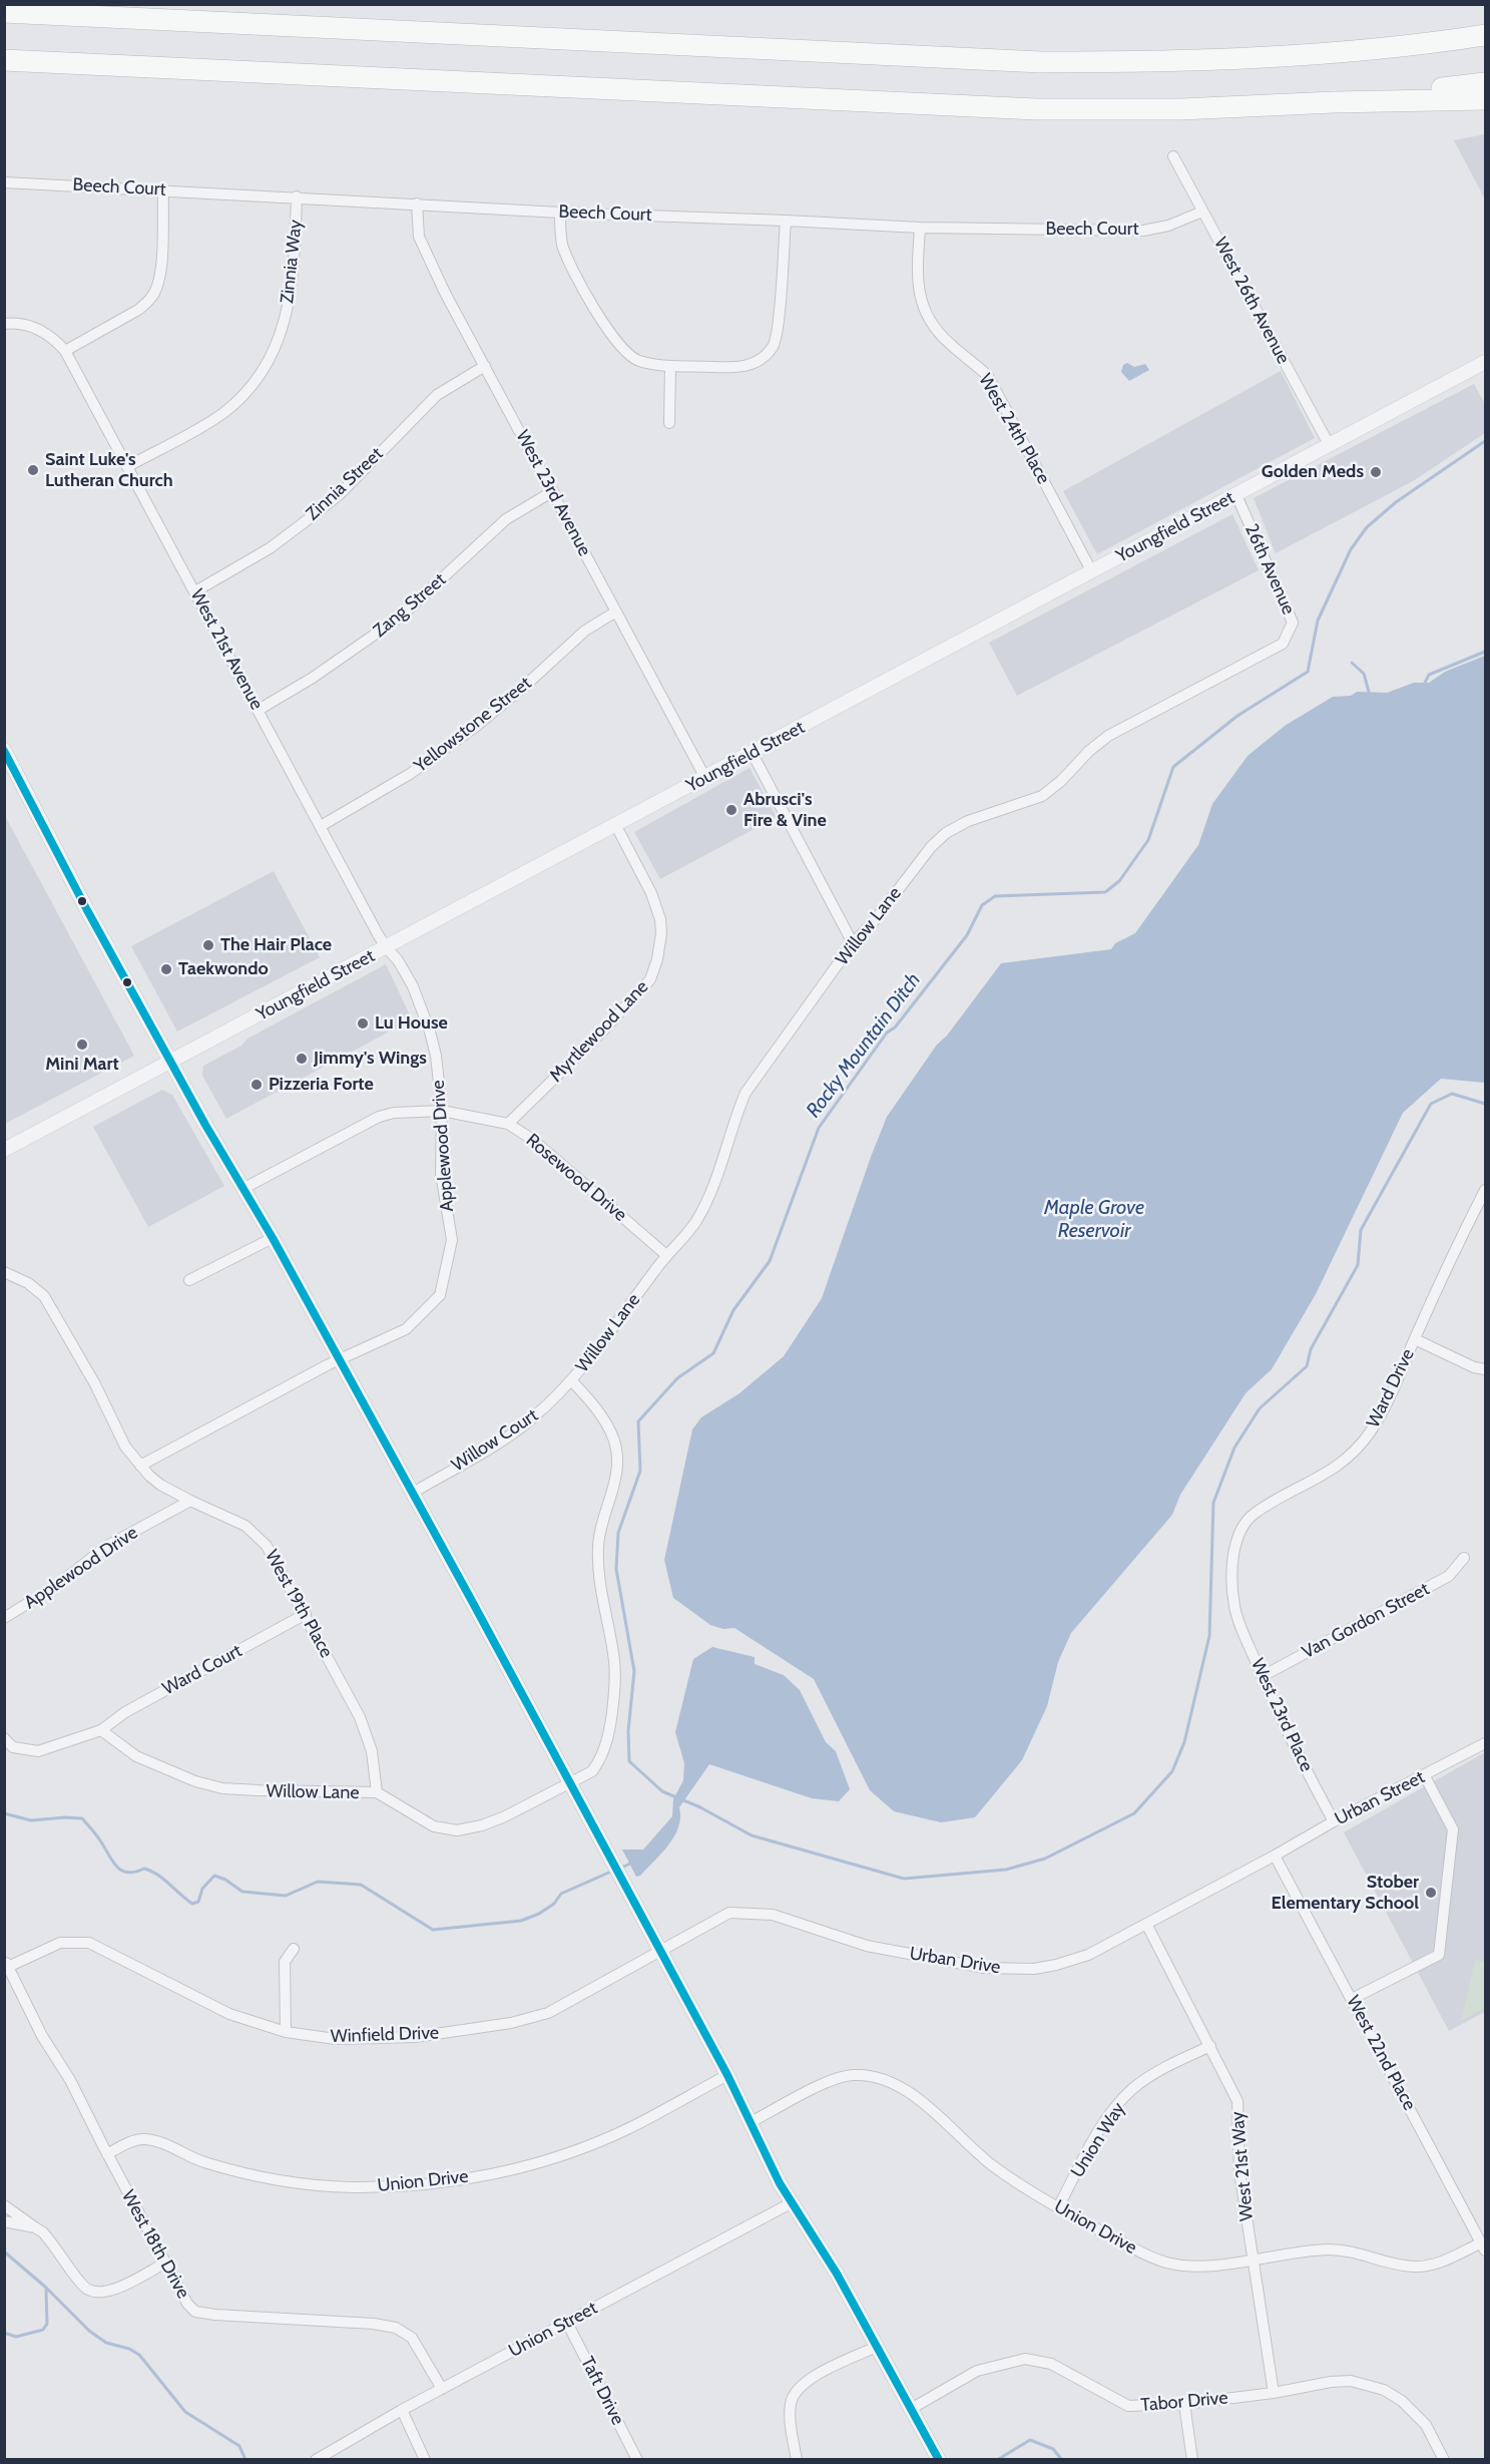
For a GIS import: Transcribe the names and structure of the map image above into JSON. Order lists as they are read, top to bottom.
{
  "streets": {
    "street": [
      "Beech Court",
      "Zinnia Way",
      "West 26th Avenue",
      "West 24th Place",
      "Zinnia Street",
      "West 23rd Avenue",
      "Youngfield Street",
      "26th Avenue",
      "Zang Street",
      "West 21st Avenue",
      "Yellowstone Street",
      "Willow Lane",
      "Myrtlewood Lane",
      "Applewood Drive",
      "Rosewood Drive",
      "Ward Drive",
      "Willow Court",
      "West 19th Place",
      "Van Gordon Street",
      "Ward Court",
      "West 23rd Place",
      "Urban Street",
      "Urban Drive",
      "Winfield Drive",
      "West 22nd Place",
      "Union Way",
      "West 21st Way",
      "Union Drive",
      "West 18th Drive",
      "Union Street",
      "Taft Drive",
      "Tabor Drive"
    ]
  },
  "crossings": [
    ["Beech Court", "Zinnia Way"],
    ["Beech Court", "West 26th Avenue"],
    ["Beech Court", "West 24th Place"],
    ["Beech Court", "West 23rd Avenue"],
    ["Zinnia Way", "West 21st Avenue"],
    ["West 26th Avenue", "Youngfield Street"],
    ["West 24th Place", "Youngfield Street"],
    ["Zinnia Street", "West 23rd Avenue"],
    ["Zinnia Street", "West 21st Avenue"],
    ["West 23rd Avenue", "Youngfield Street"],
    ["West 23rd Avenue", "Zang Street"],
    ["West 23rd Avenue", "Yellowstone Street"],
    ["Youngfield Street", "26th Avenue"],
    ["Youngfield Street", "West 21st Avenue"],
    ["Youngfield Street", "Myrtlewood Lane"],
    ["Youngfield Street", "Applewood Drive"],
    ["26th Avenue", "Willow Lane"],
    ["Zang Street", "West 21st Avenue"],
    ["West 21st Avenue", "Yellowstone Street"],
    ["West 21st Avenue", "Applewood Drive"],
    ["Willow Lane", "Rosewood Drive"],
    ["Willow Lane", "Willow Court"],
    ["Willow Lane", "West 19th Place"],
    ["Willow Lane", "Ward Court"],
    ["Myrtlewood Lane", "Rosewood Drive"],
    ["Applewood Drive", "Rosewood Drive"],
    ["Applewood Drive", "West 19th Place"],
    ["Ward Drive", "West 23rd Place"],
    ["West 19th Place", "Ward Court"],
    ["Van Gordon Street", "West 23rd Place"],
    ["West 23rd Place", "Urban Street"],
    ["Urban Street", "Urban Drive"],
    ["Urban Street", "West 22nd Place"],
    ["Urban Drive", "Winfield Drive"],
    ["Urban Drive", "West 22nd Place"],
    ["Urban Drive", "West 21st Way"],
    ["Winfield Drive", "West 18th Drive"],
    ["West 22nd Place", "Union Drive"],
    ["Union Way", "West 21st Way"],
    ["Union Way", "Union Drive"],
    ["West 21st Way", "Union Drive"],
    ["West 21st Way", "Tabor Drive"],
    ["Union Drive", "West 18th Drive"],
    ["West 18th Drive", "Union Street"],
    ["Union Street", "Taft Drive"]
  ],
  "water": ["Rocky Mountain Ditch", "Maple Grove Reservoir"],
  "places": [
    "Saint Luke's Lutheran Church",
    "Golden Meds",
    "Abrusci's Fire & Vine",
    "The Hair Place",
    "Taekwondo",
    "Lu House",
    "Mini Mart",
    "Jimmy's Wings",
    "Pizzeria Forte",
    "Stober Elementary School"
  ]
}
